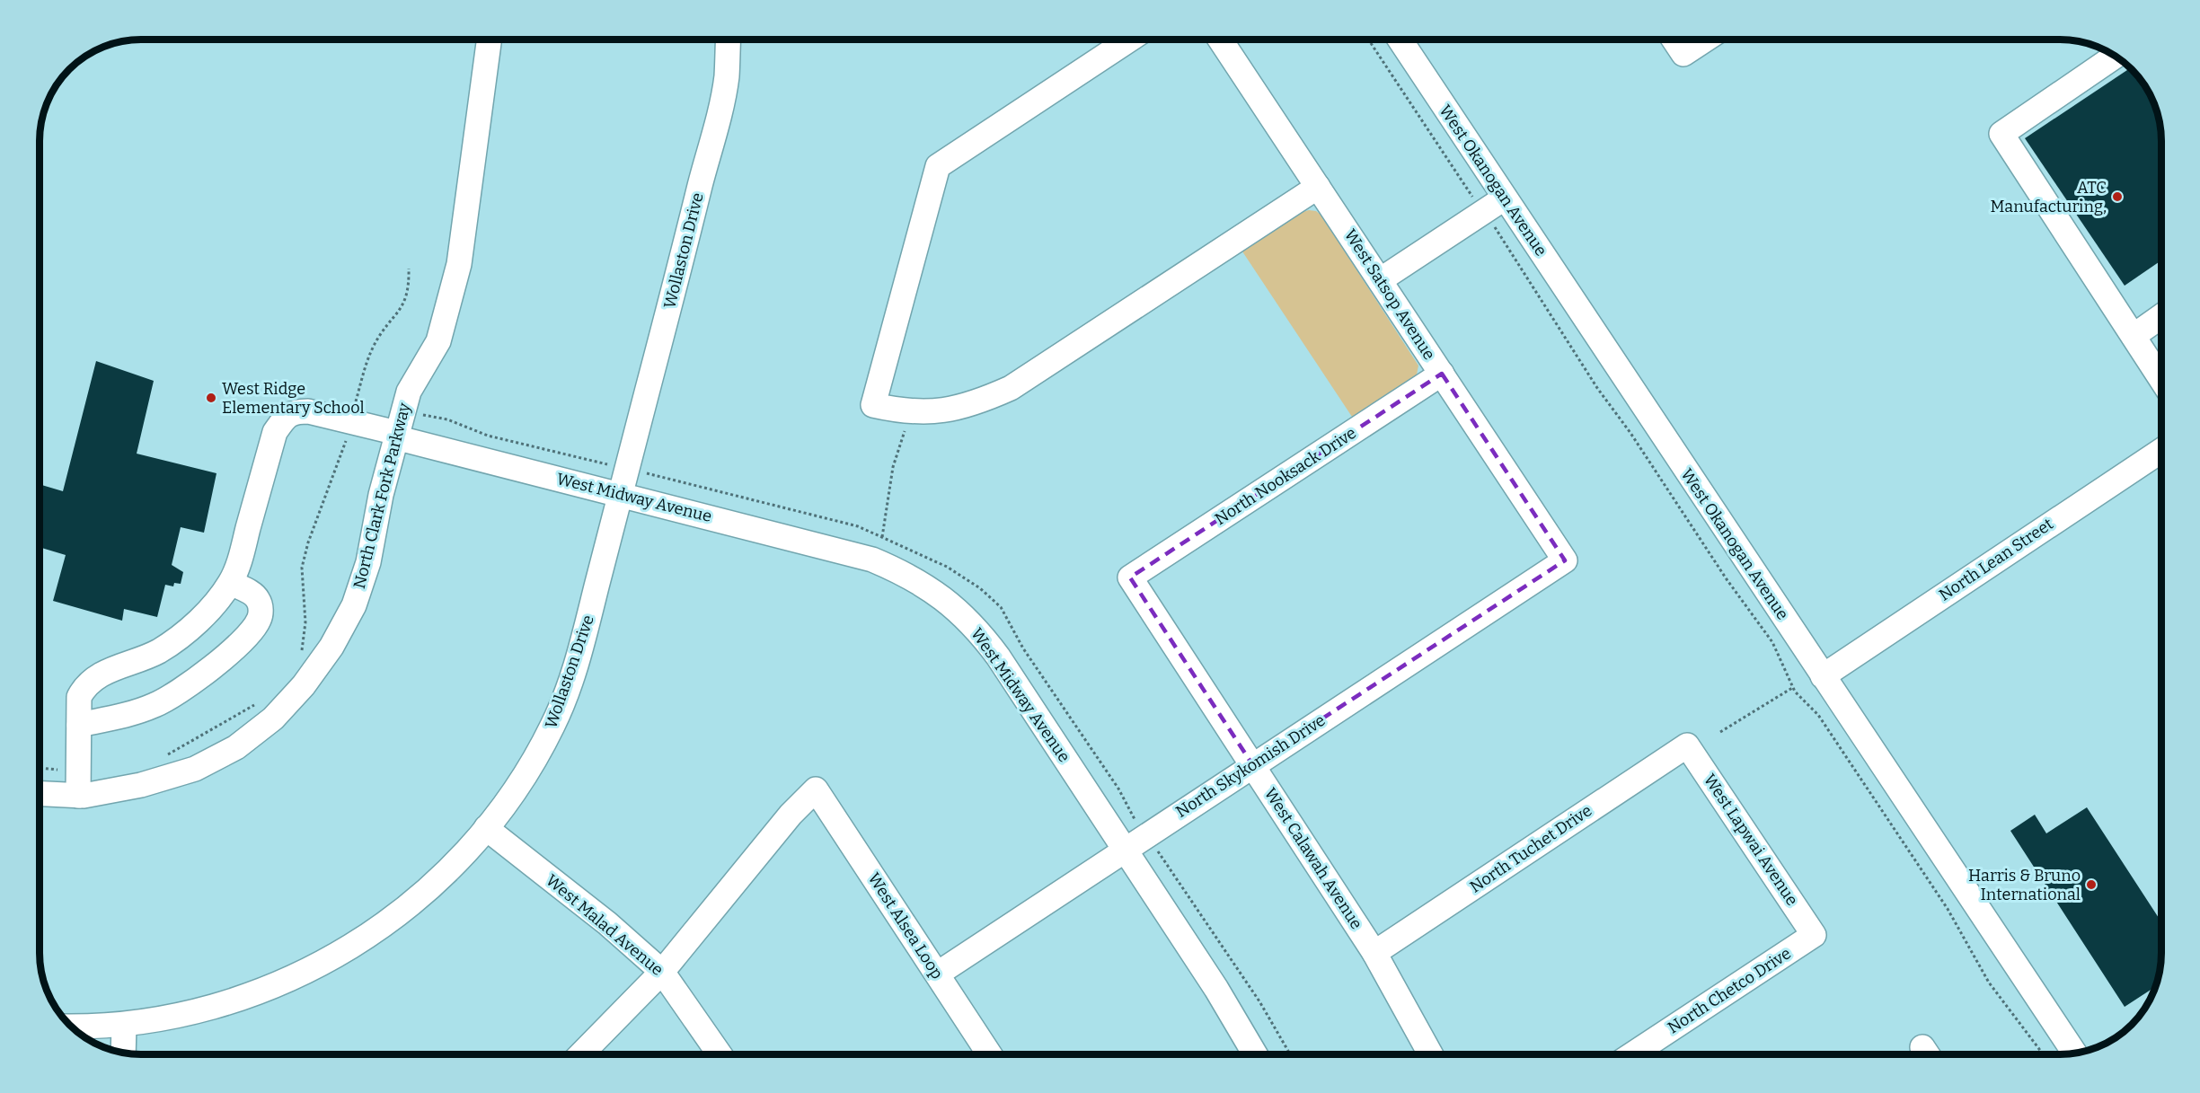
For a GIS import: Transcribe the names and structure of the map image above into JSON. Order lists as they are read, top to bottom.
{
  "streets": {
    "street": [
      "West Okanogan Avenue",
      "Wollaston Drive",
      "West Satsop Avenue",
      "North Nooksack Drive",
      "North Clark Fork Parkway",
      "West Midway Avenue",
      "North Lean Street",
      "North Skykomish Drive",
      "West Lapwai Avenue",
      "North Tuchet Drive",
      "West Calawah Avenue",
      "West Malad Avenue",
      "West Alsea Loop",
      "North Chetco Drive"
    ]
  },
  "crossings": [
    ["West Okanogan Avenue", "North Lean Street"],
    ["Wollaston Drive", "West Midway Avenue"],
    ["Wollaston Drive", "West Malad Avenue"],
    ["West Satsop Avenue", "North Nooksack Drive"],
    ["West Satsop Avenue", "North Skykomish Drive"],
    ["North Nooksack Drive", "West Calawah Avenue"],
    ["North Clark Fork Parkway", "West Midway Avenue"],
    ["West Midway Avenue", "North Skykomish Drive"],
    ["North Skykomish Drive", "West Calawah Avenue"],
    ["North Skykomish Drive", "West Alsea Loop"],
    ["West Lapwai Avenue", "North Tuchet Drive"],
    ["West Lapwai Avenue", "North Chetco Drive"],
    ["North Tuchet Drive", "West Calawah Avenue"],
    ["West Malad Avenue", "West Alsea Loop"]
  ],
  "places": ["ATC Manufacturing,", "West Ridge Elementary School", "Harris & Bruno International"]
}
